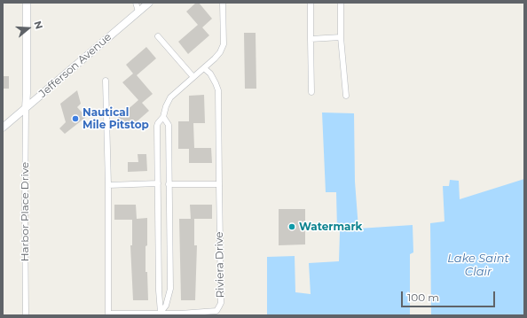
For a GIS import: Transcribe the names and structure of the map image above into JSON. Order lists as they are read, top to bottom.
{
  "streets": {
    "main road": ["Jefferson Avenue"],
    "street": ["Harbor Place Drive", "Riviera Drive"]
  },
  "crossings": [
    ["Jefferson Avenue", "Harbor Place Drive"]
  ],
  "water": ["Lake Saint Clair"],
  "places": ["Nautical Mile Pitstop", "Watermark"],
  "scale_bar": "100 m",
  "north": "right"
}
